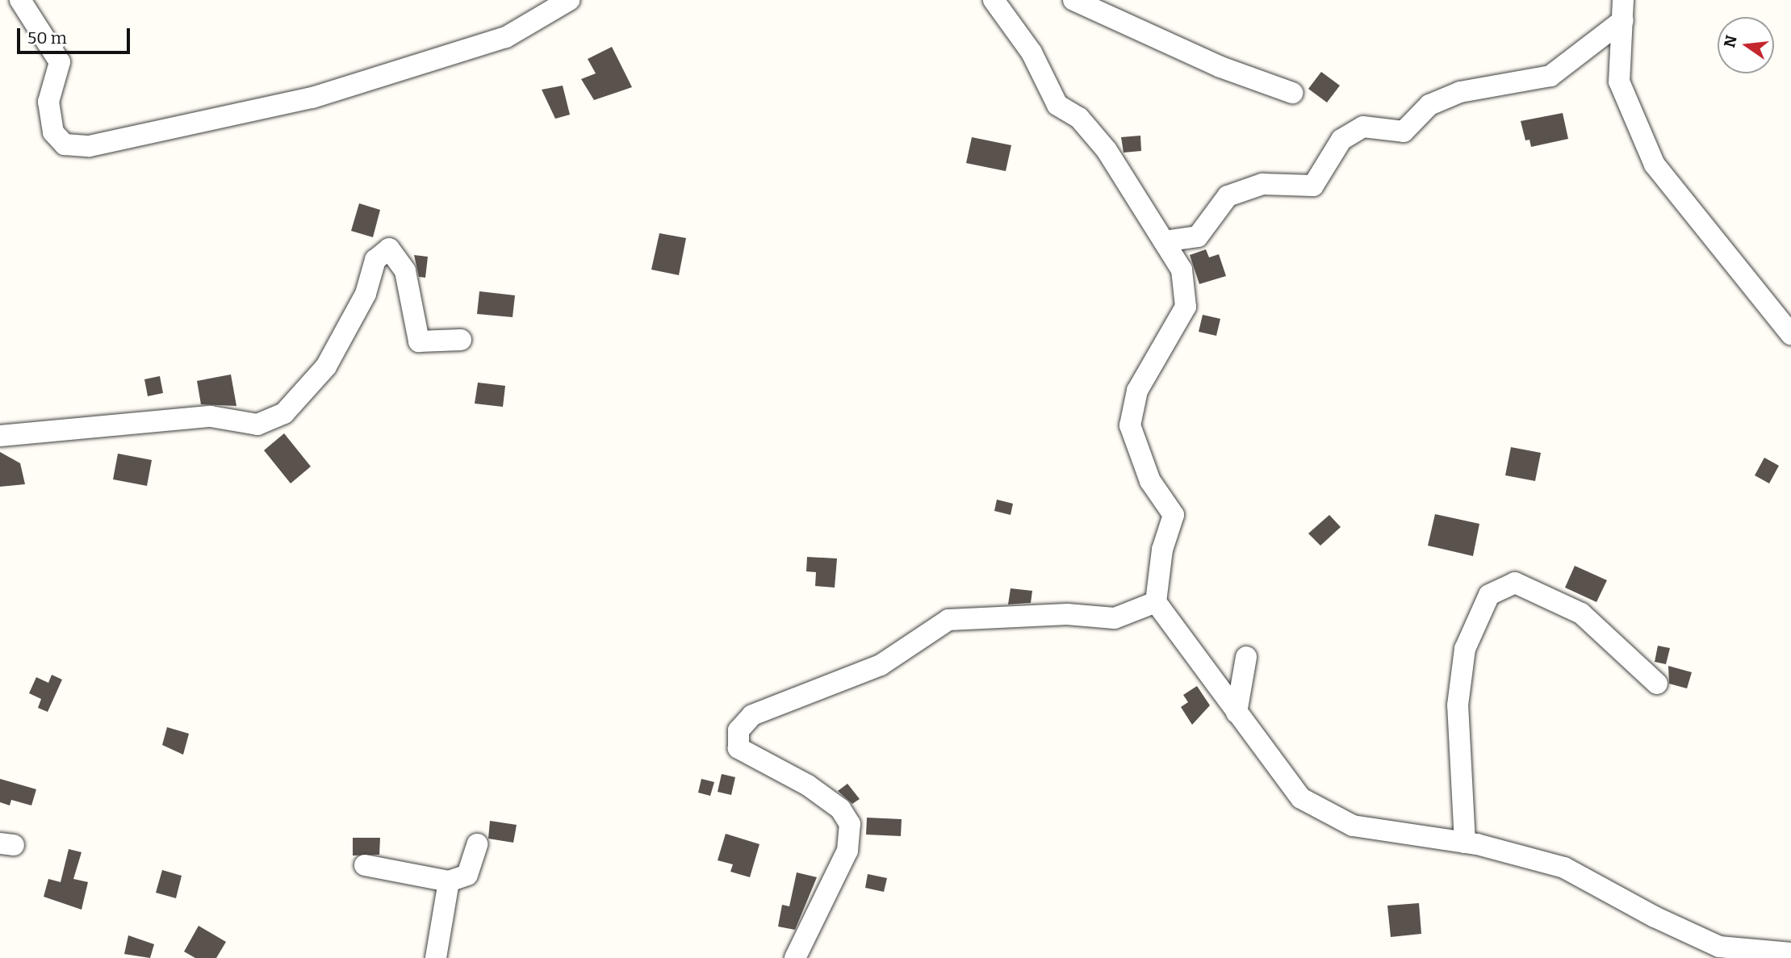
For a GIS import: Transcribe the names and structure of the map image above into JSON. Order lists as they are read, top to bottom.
{
  "scale_bar": "50 m",
  "north": "left"
}
